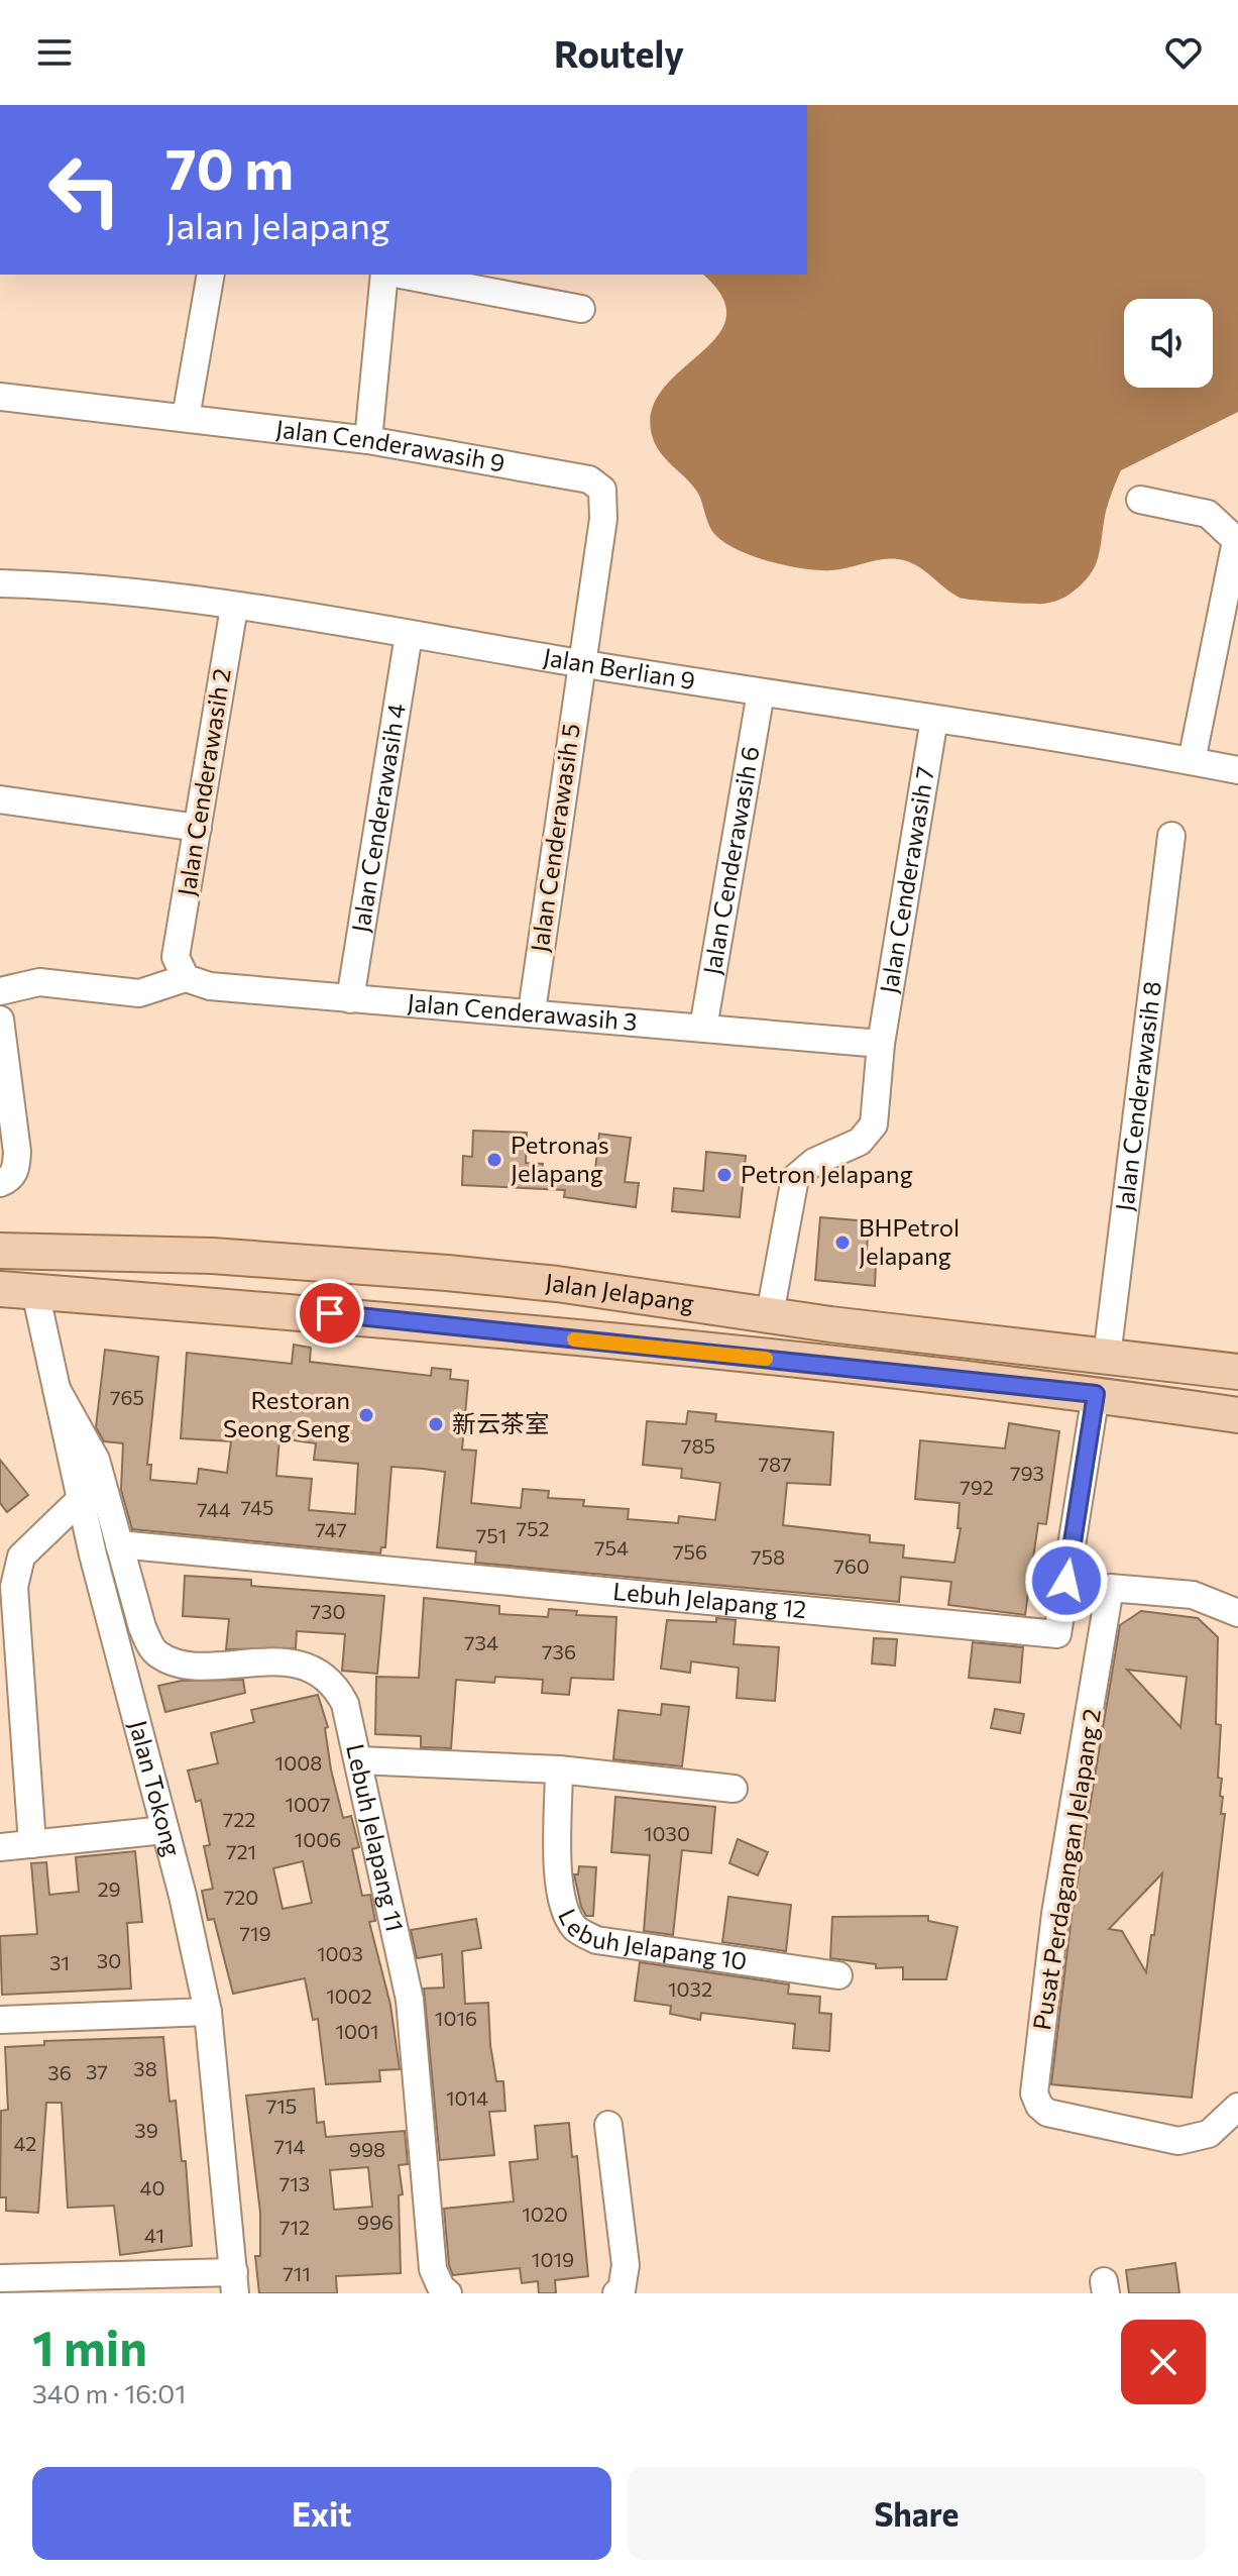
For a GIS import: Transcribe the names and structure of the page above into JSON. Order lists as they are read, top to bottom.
{
  "streets": {
    "main road": ["Jalan Jelapang"],
    "street": [
      "Jalan Cenderawasih 9",
      "Jalan Berlian 9",
      "Jalan Cenderawasih 2",
      "Jalan Cenderawasih 4",
      "Jalan Cenderawasih 5",
      "Jalan Cenderawasih 6",
      "Jalan Cenderawasih 7",
      "Jalan Cenderawasih 3",
      "Jalan Cenderawasih 8",
      "Lebuh Jelapang 12",
      "Jalan Tokong",
      "Lebuh Jelapang 11",
      "Pusat Perdagangan Jelapang 2",
      "Lebuh Jelapang 10"
    ]
  },
  "crossings": [
    ["Jalan Cenderawasih 9", "Jalan Berlian 9"],
    ["Jalan Cenderawasih 9", "Jalan Cenderawasih 5"],
    ["Jalan Berlian 9", "Jalan Cenderawasih 2"],
    ["Jalan Berlian 9", "Jalan Cenderawasih 4"],
    ["Jalan Berlian 9", "Jalan Cenderawasih 5"],
    ["Jalan Berlian 9", "Jalan Cenderawasih 6"],
    ["Jalan Berlian 9", "Jalan Cenderawasih 7"],
    ["Jalan Cenderawasih 2", "Jalan Cenderawasih 3"],
    ["Jalan Cenderawasih 4", "Jalan Cenderawasih 3"],
    ["Jalan Cenderawasih 5", "Jalan Cenderawasih 3"],
    ["Jalan Cenderawasih 6", "Jalan Cenderawasih 3"],
    ["Jalan Cenderawasih 7", "Jalan Cenderawasih 3"],
    ["Jalan Cenderawasih 7", "Jalan Jelapang"],
    ["Jalan Cenderawasih 8", "Jalan Jelapang"],
    ["Jalan Jelapang", "Lebuh Jelapang 12"],
    ["Jalan Jelapang", "Jalan Tokong"],
    ["Lebuh Jelapang 12", "Lebuh Jelapang 11"],
    ["Jalan Tokong", "Lebuh Jelapang 11"]
  ],
  "places": [
    "Petronas Jelapang",
    "Petron Jelapang",
    "BHPetrol Jelapang",
    "Restoran Seong Seng",
    "新云茶室"
  ],
  "house_numbers": [
    "765",
    "785",
    "787",
    "793",
    "792",
    "745",
    "744",
    "752",
    "747",
    "751",
    "754",
    "756",
    "758",
    "760",
    "730",
    "734",
    "736",
    "1008",
    "1007",
    "722",
    "1030",
    "1006",
    "721",
    "29",
    "720",
    "719",
    "1003",
    "30",
    "31",
    "1032",
    "1002",
    "1016",
    "1001",
    "38",
    "37",
    "36",
    "1014",
    "715",
    "39",
    "42",
    "714",
    "998",
    "713",
    "40",
    "1020",
    "996",
    "712",
    "41",
    "1019",
    "711"
  ],
  "page": {
    "header": "Routely",
    "turn": ["70 m", "Jalan Jelapang"],
    "heading": ["1 min", "340 m · 16:01"],
    "buttons": ["Exit", "Share"]
  }
}
